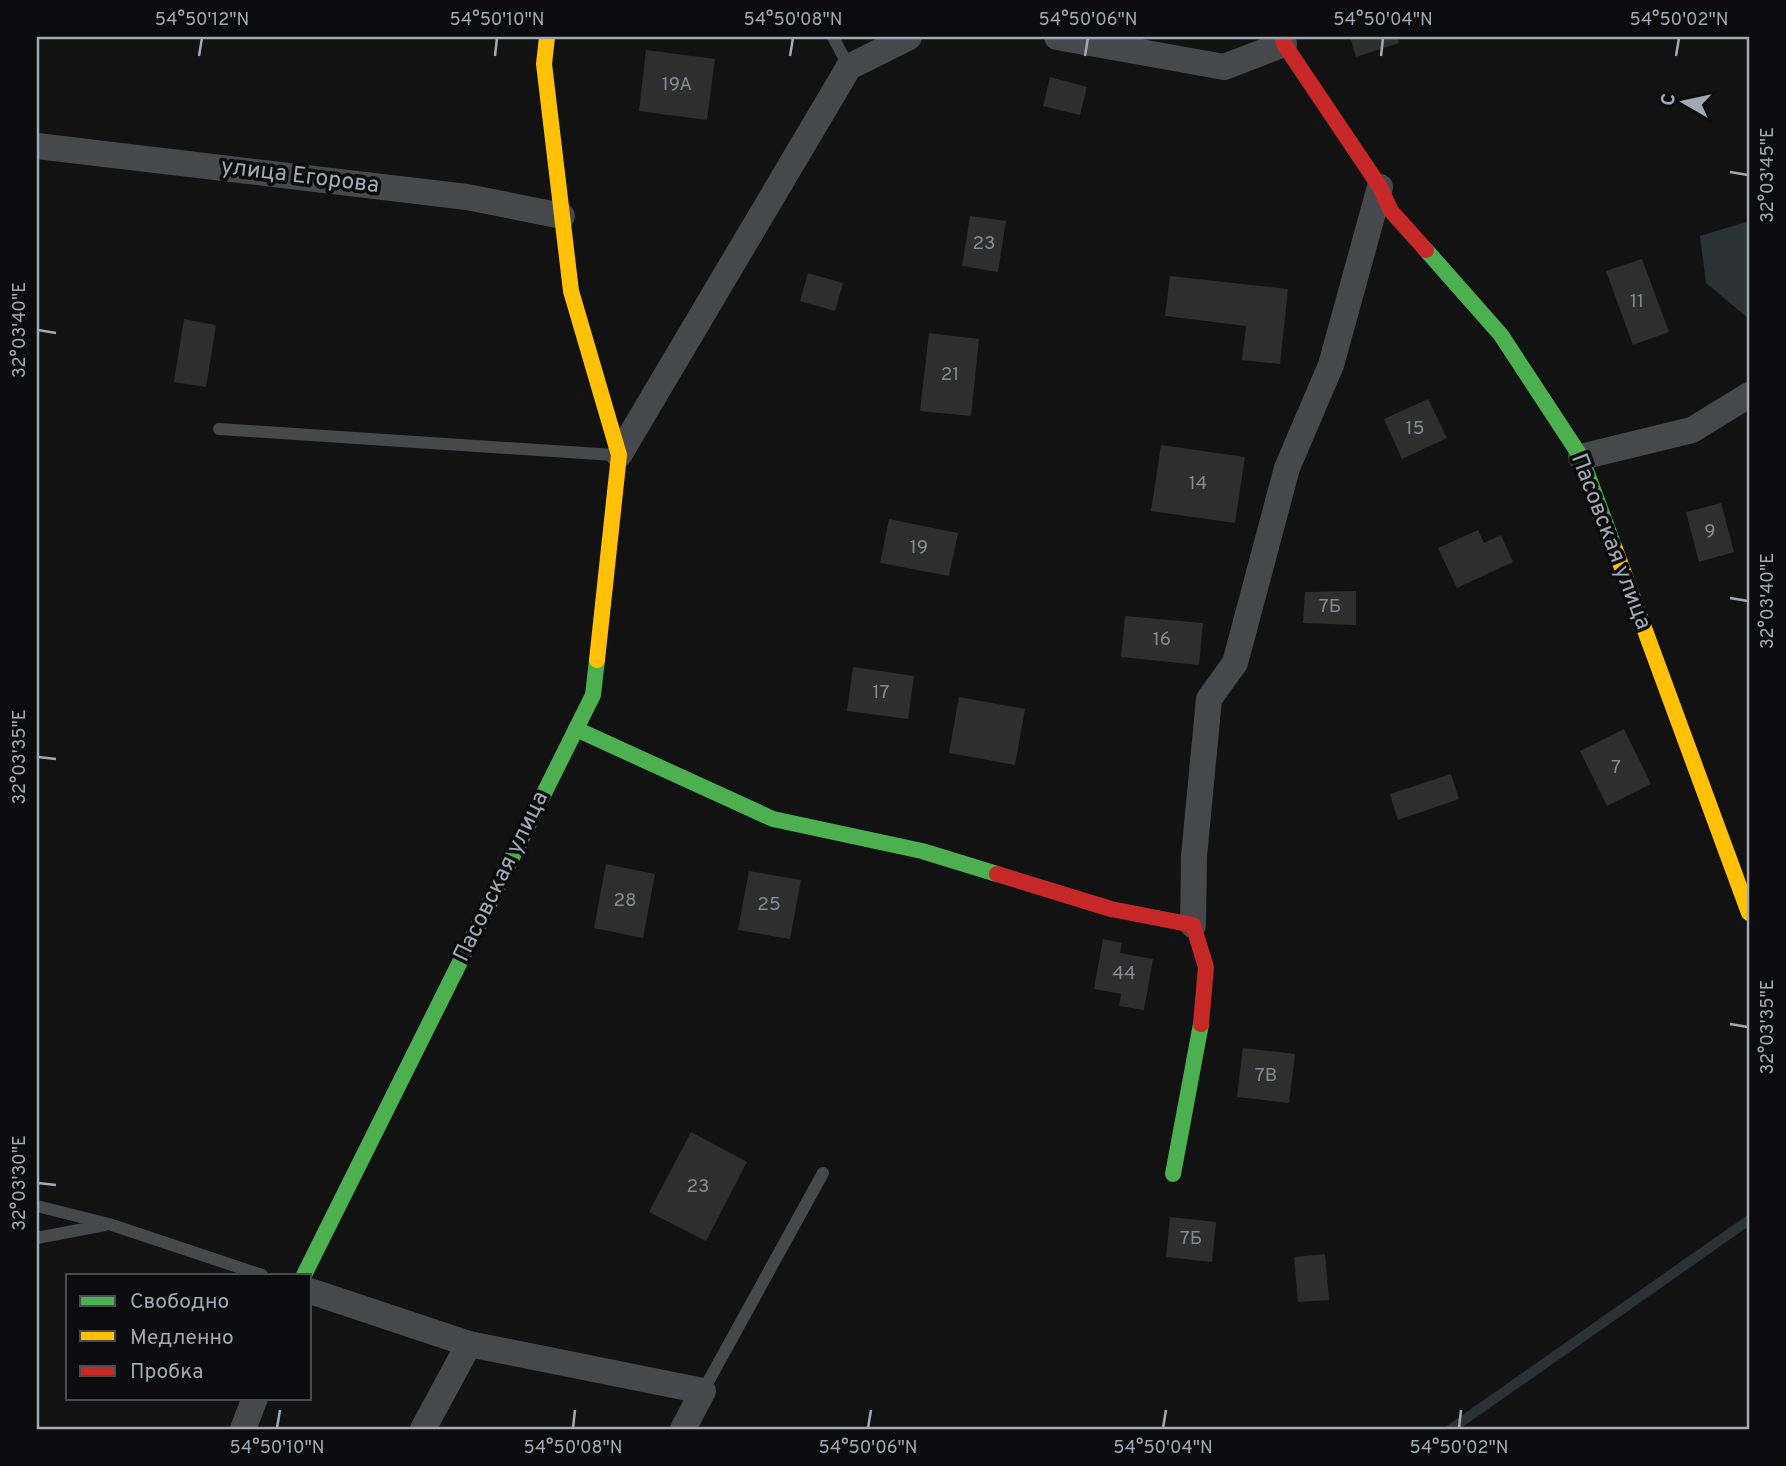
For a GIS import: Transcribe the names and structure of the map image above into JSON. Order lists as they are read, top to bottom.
{
  "streets": {
    "street": ["улица Егорова", "Пасовская улица"]
  },
  "house_numbers": [
    "19А",
    "23",
    "11",
    "21",
    "15",
    "14",
    "9",
    "19",
    "7Б",
    "16",
    "17",
    "7",
    "28",
    "25",
    "44",
    "7В",
    "23",
    "7Б"
  ],
  "legend": ["Свободно", "Медленно", "Пробка"],
  "north": "left",
  "coordinates": [
    "54°50'12\"N",
    "54°50'10\"N",
    "54°50'08\"N",
    "54°50'06\"N",
    "54°50'04\"N",
    "54°50'02\"N",
    "32°03'45\"E",
    "32°03'40\"E",
    "32°03'35\"E",
    "32°03'30\"E"
  ]
}
